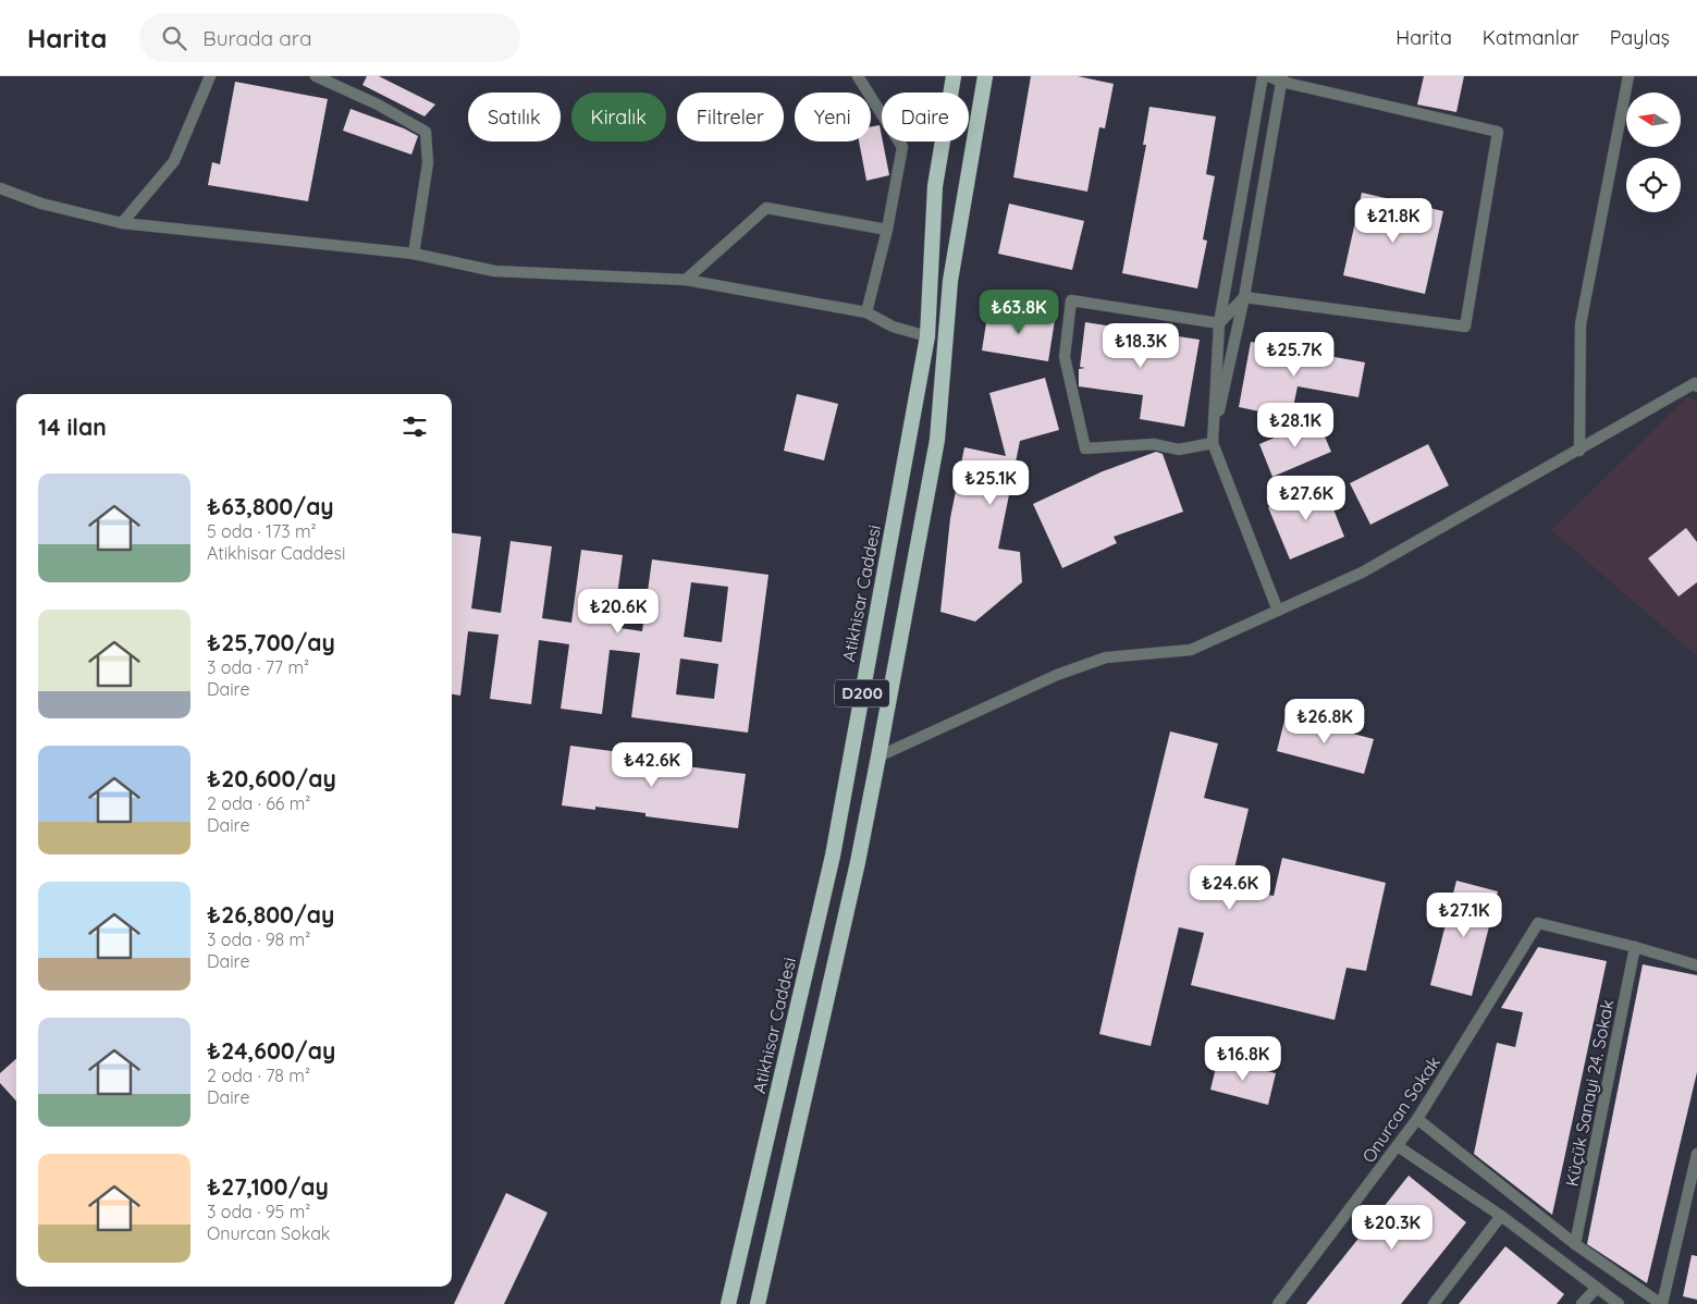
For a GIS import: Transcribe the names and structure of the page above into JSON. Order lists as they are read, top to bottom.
{
  "streets": {
    "highway": ["Atikhisar Caddesi", "D200"],
    "street": ["Küçük Sanayi 24. Sokak", "Onurcan Sokak"]
  },
  "crossings": [
    ["Küçük Sanayi 24. Sokak", "Onurcan Sokak"]
  ],
  "north": "left",
  "page": {
    "header": "Harita",
    "search": "Burada ara",
    "nav": ["Harita", "Katmanlar", "Paylaş"],
    "chip": [
      "Satılık",
      "Kiralık",
      "Filtreler",
      "Yeni",
      "Daire"
    ],
    "price": [
      "₺21.8K",
      "₺63.8K",
      "₺18.3K",
      "₺25.7K",
      "₺28.1K",
      "₺25.1K",
      "₺27.6K",
      "₺20.6K",
      "₺26.8K",
      "₺42.6K",
      "₺24.6K",
      "₺27.1K",
      "₺16.8K",
      "₺20.3K"
    ],
    "heading": "14 ilan",
    "list": [
      {
        "name": "₺63,800/ay",
        "note": "5 oda · 173 m² · Atikhisar Caddesi"
      },
      {
        "name": "₺25,700/ay",
        "note": "3 oda · 77 m² · Daire"
      },
      {
        "name": "₺20,600/ay",
        "note": "2 oda · 66 m² · Daire"
      },
      {
        "name": "₺26,800/ay",
        "note": "3 oda · 98 m² · Daire"
      },
      {
        "name": "₺24,600/ay",
        "note": "2 oda · 78 m² · Daire"
      },
      {
        "name": "₺27,100/ay",
        "note": "3 oda · 95 m² · Onurcan Sokak"
      }
    ]
  }
}
